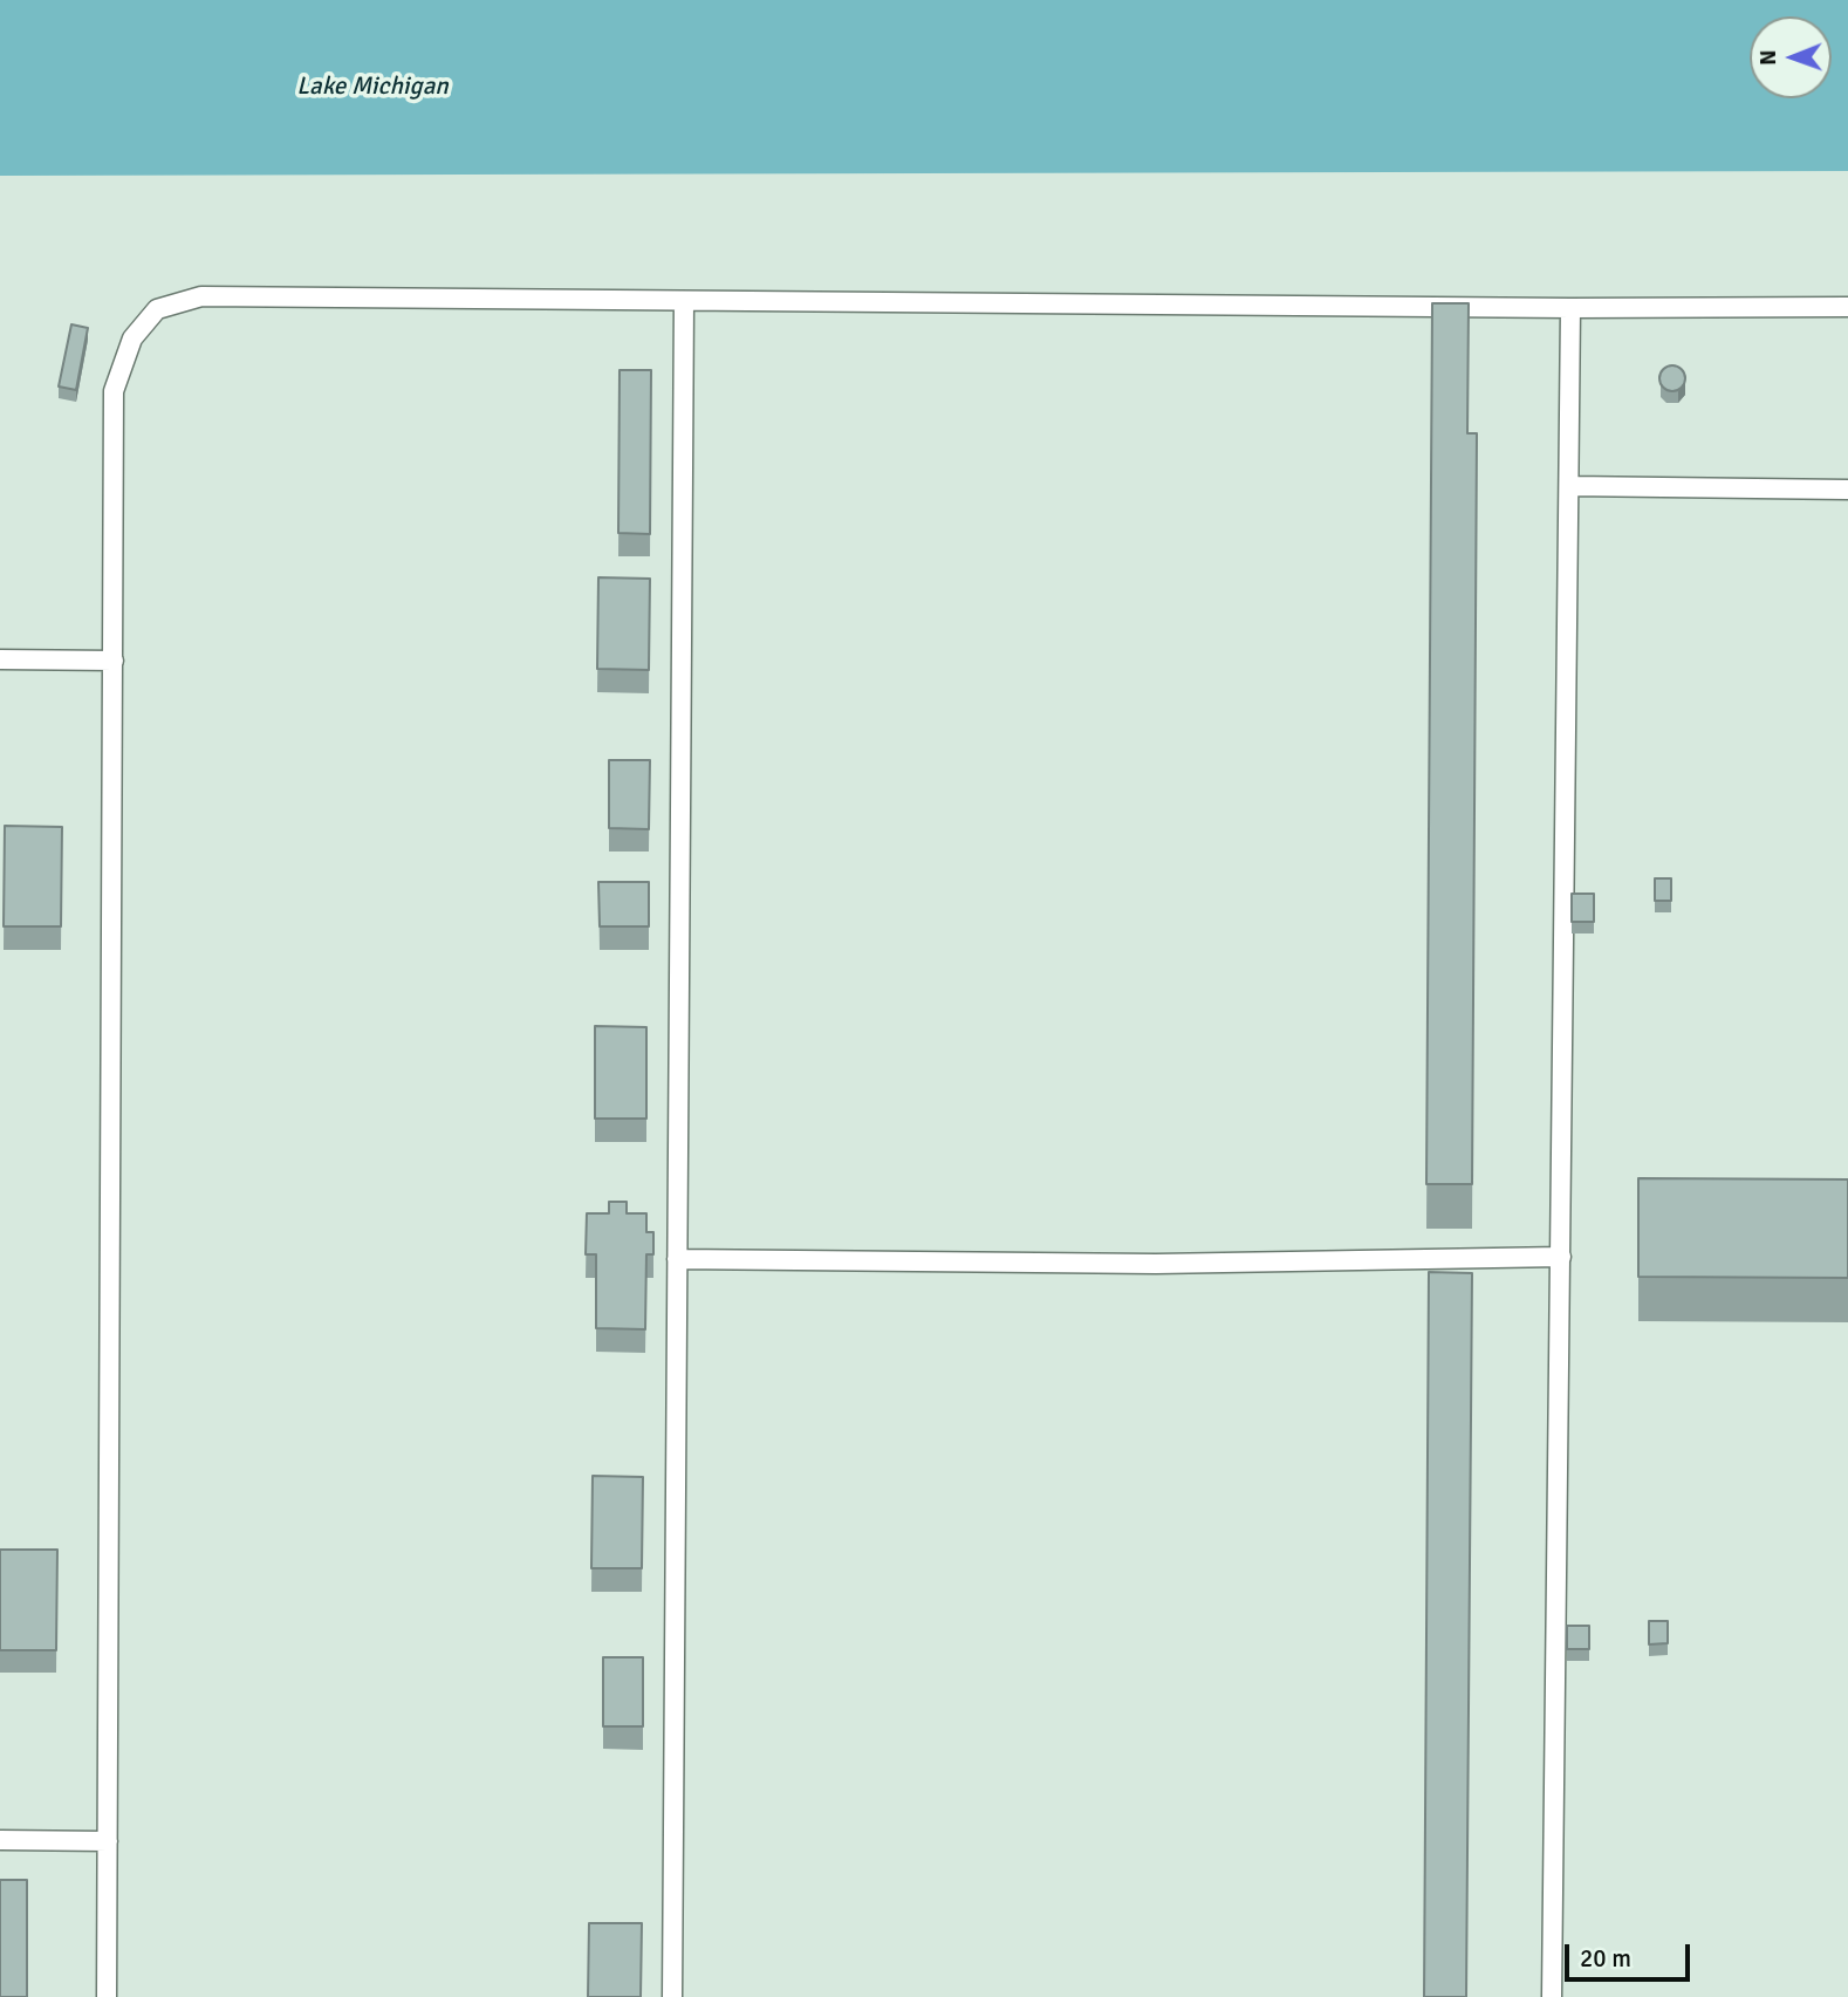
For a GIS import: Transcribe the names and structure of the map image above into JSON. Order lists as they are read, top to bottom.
{
  "water": ["Lake Michigan"],
  "scale_bar": "20 m",
  "north": "left"
}
